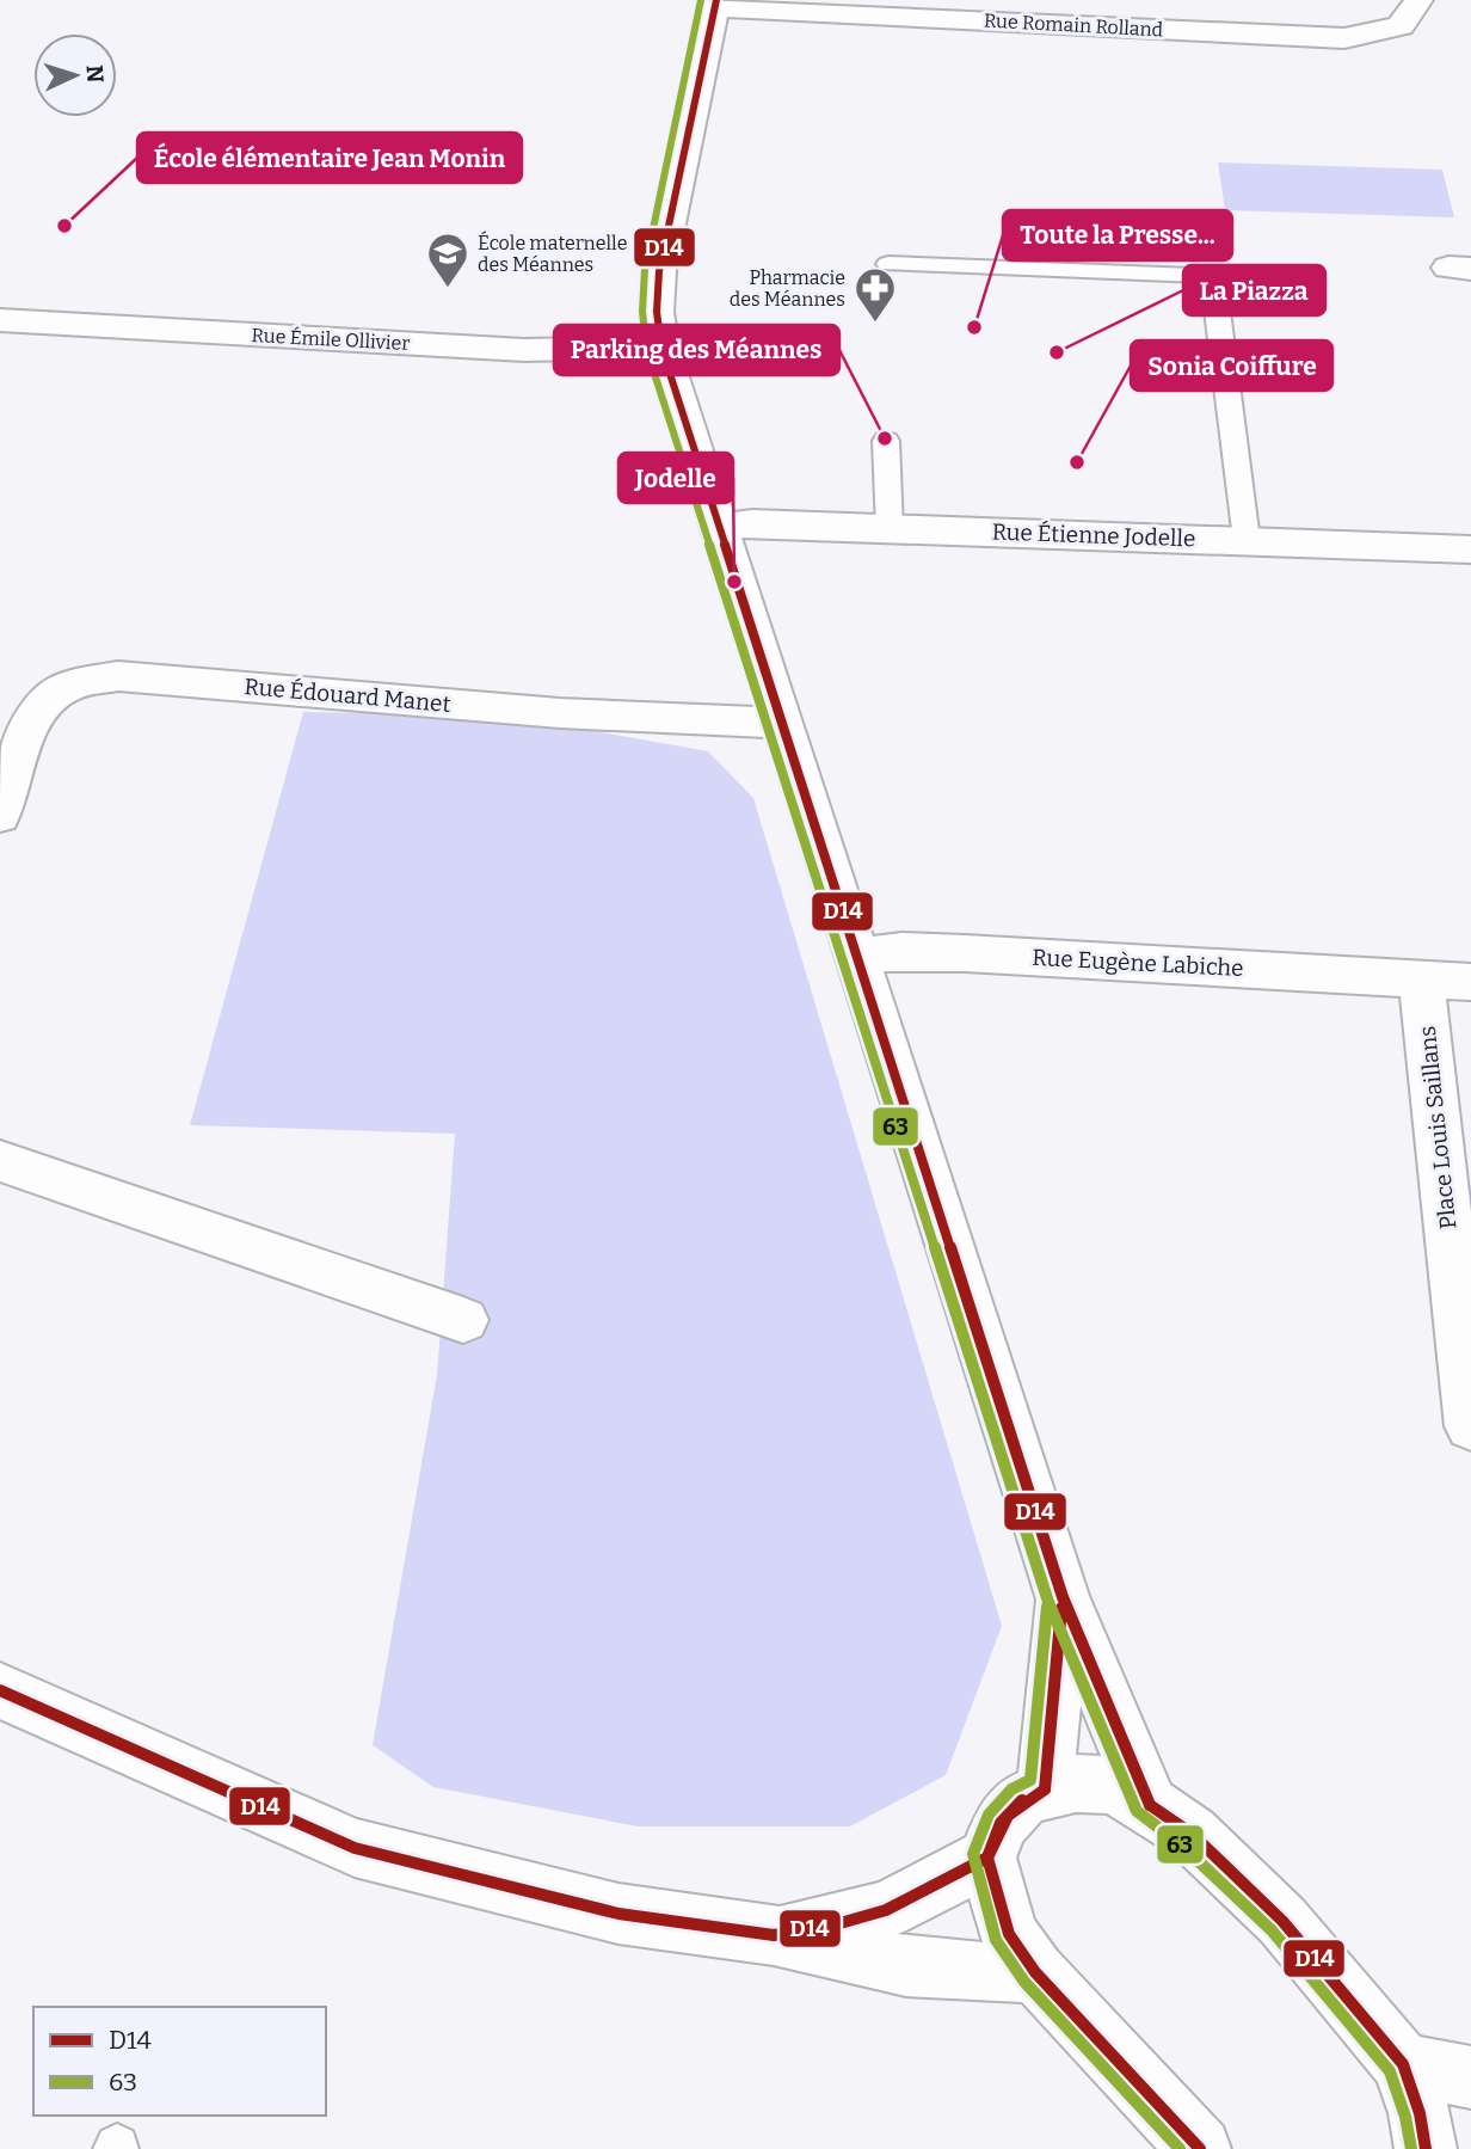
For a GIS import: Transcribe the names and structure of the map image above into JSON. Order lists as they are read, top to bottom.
{
  "streets": {
    "street": [
      "Rue Romain Rolland",
      "Rue Émile Ollivier",
      "Rue Étienne Jodelle",
      "Rue Édouard Manet",
      "Rue Eugène Labiche",
      "Place Louis Saillans"
    ]
  },
  "crossings": [
    ["Rue Eugène Labiche", "Place Louis Saillans"]
  ],
  "places": {
    "other": [
      "École élémentaire Jean Monin",
      "Toute la Presse...",
      "La Piazza",
      "Parking des Méannes",
      "Sonia Coiffure",
      "Jodelle"
    ],
    "school or university": ["École maternelle des Méannes"],
    "pharmacy": ["Pharmacie des Méannes"]
  },
  "lines": ["transit line D14", "transit line 63"],
  "legend": ["D14", "63"],
  "north": "right"
}
